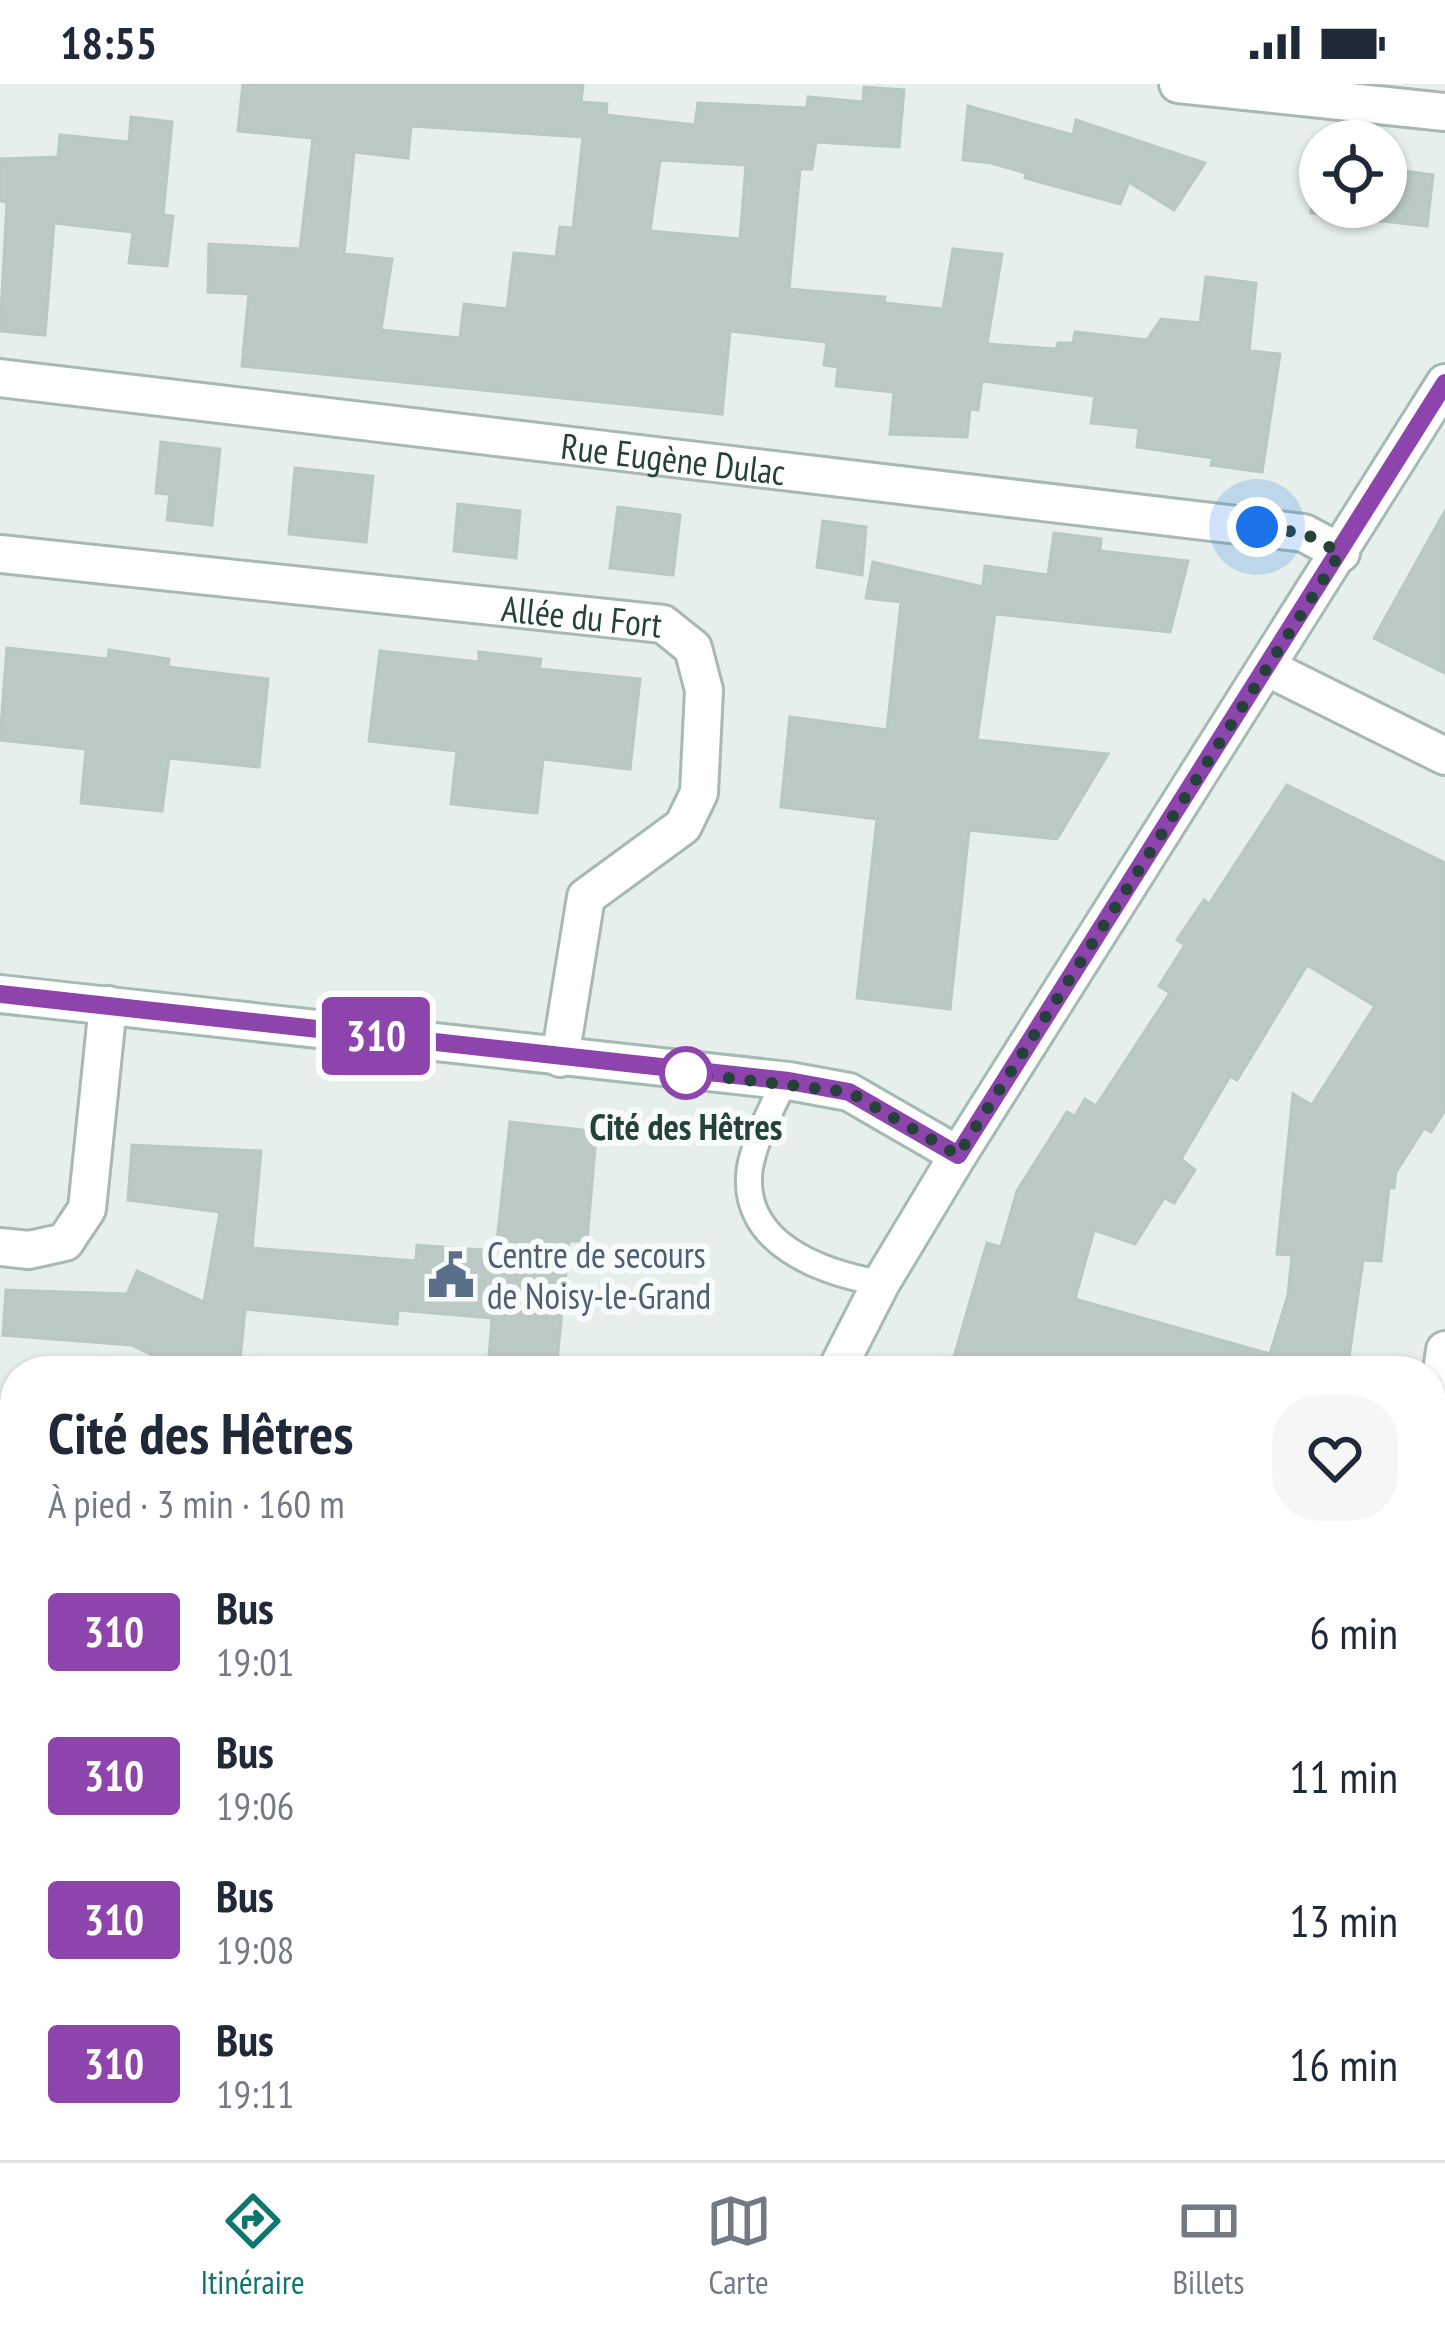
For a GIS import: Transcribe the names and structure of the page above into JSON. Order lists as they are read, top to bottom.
{
  "streets": {
    "street": ["Rue Eugène Dulac", "Allée du Fort"]
  },
  "places": {
    "other": ["Cité des Hêtres"],
    "public building": ["Centre de secours de Noisy-le-Grand"]
  },
  "lines": ["bus line 310"],
  "page": {
    "status": "18:55",
    "on_map": "310",
    "heading": ["Cité des Hêtres", "À pied · 3 min · 160 m"],
    "list": [
      {
        "mark": "310",
        "name": "Bus",
        "note": "19:01",
        "value": "6 min"
      },
      {
        "mark": "310",
        "name": "Bus",
        "note": "19:06",
        "value": "11 min"
      },
      {
        "mark": "310",
        "name": "Bus",
        "note": "19:08",
        "value": "13 min"
      },
      {
        "mark": "310",
        "name": "Bus",
        "note": "19:11",
        "value": "16 min"
      }
    ],
    "tabs": ["Itinéraire", "Carte", "Billets"]
  }
}
